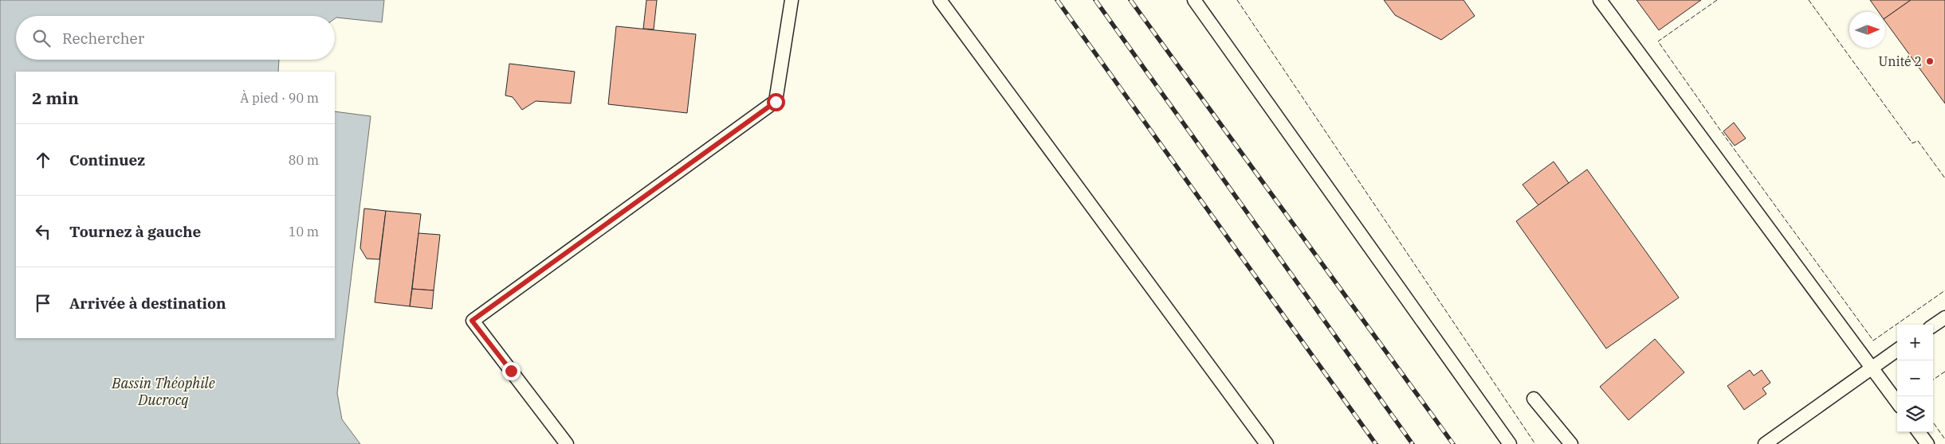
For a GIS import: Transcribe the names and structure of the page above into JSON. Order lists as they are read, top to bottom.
{
  "water": ["Bassin Théophile Ducrocq"],
  "places": ["Unité 2"],
  "north": "right",
  "page": {
    "search": "Rechercher",
    "heading": ["2 min", "À pied · 90 m"],
    "list": [
      ["Continuez", "80 m"],
      ["Tournez à gauche", "10 m"],
      "Arrivée à destination"
    ],
    "map_buttons": ["+", "−"]
  }
}
